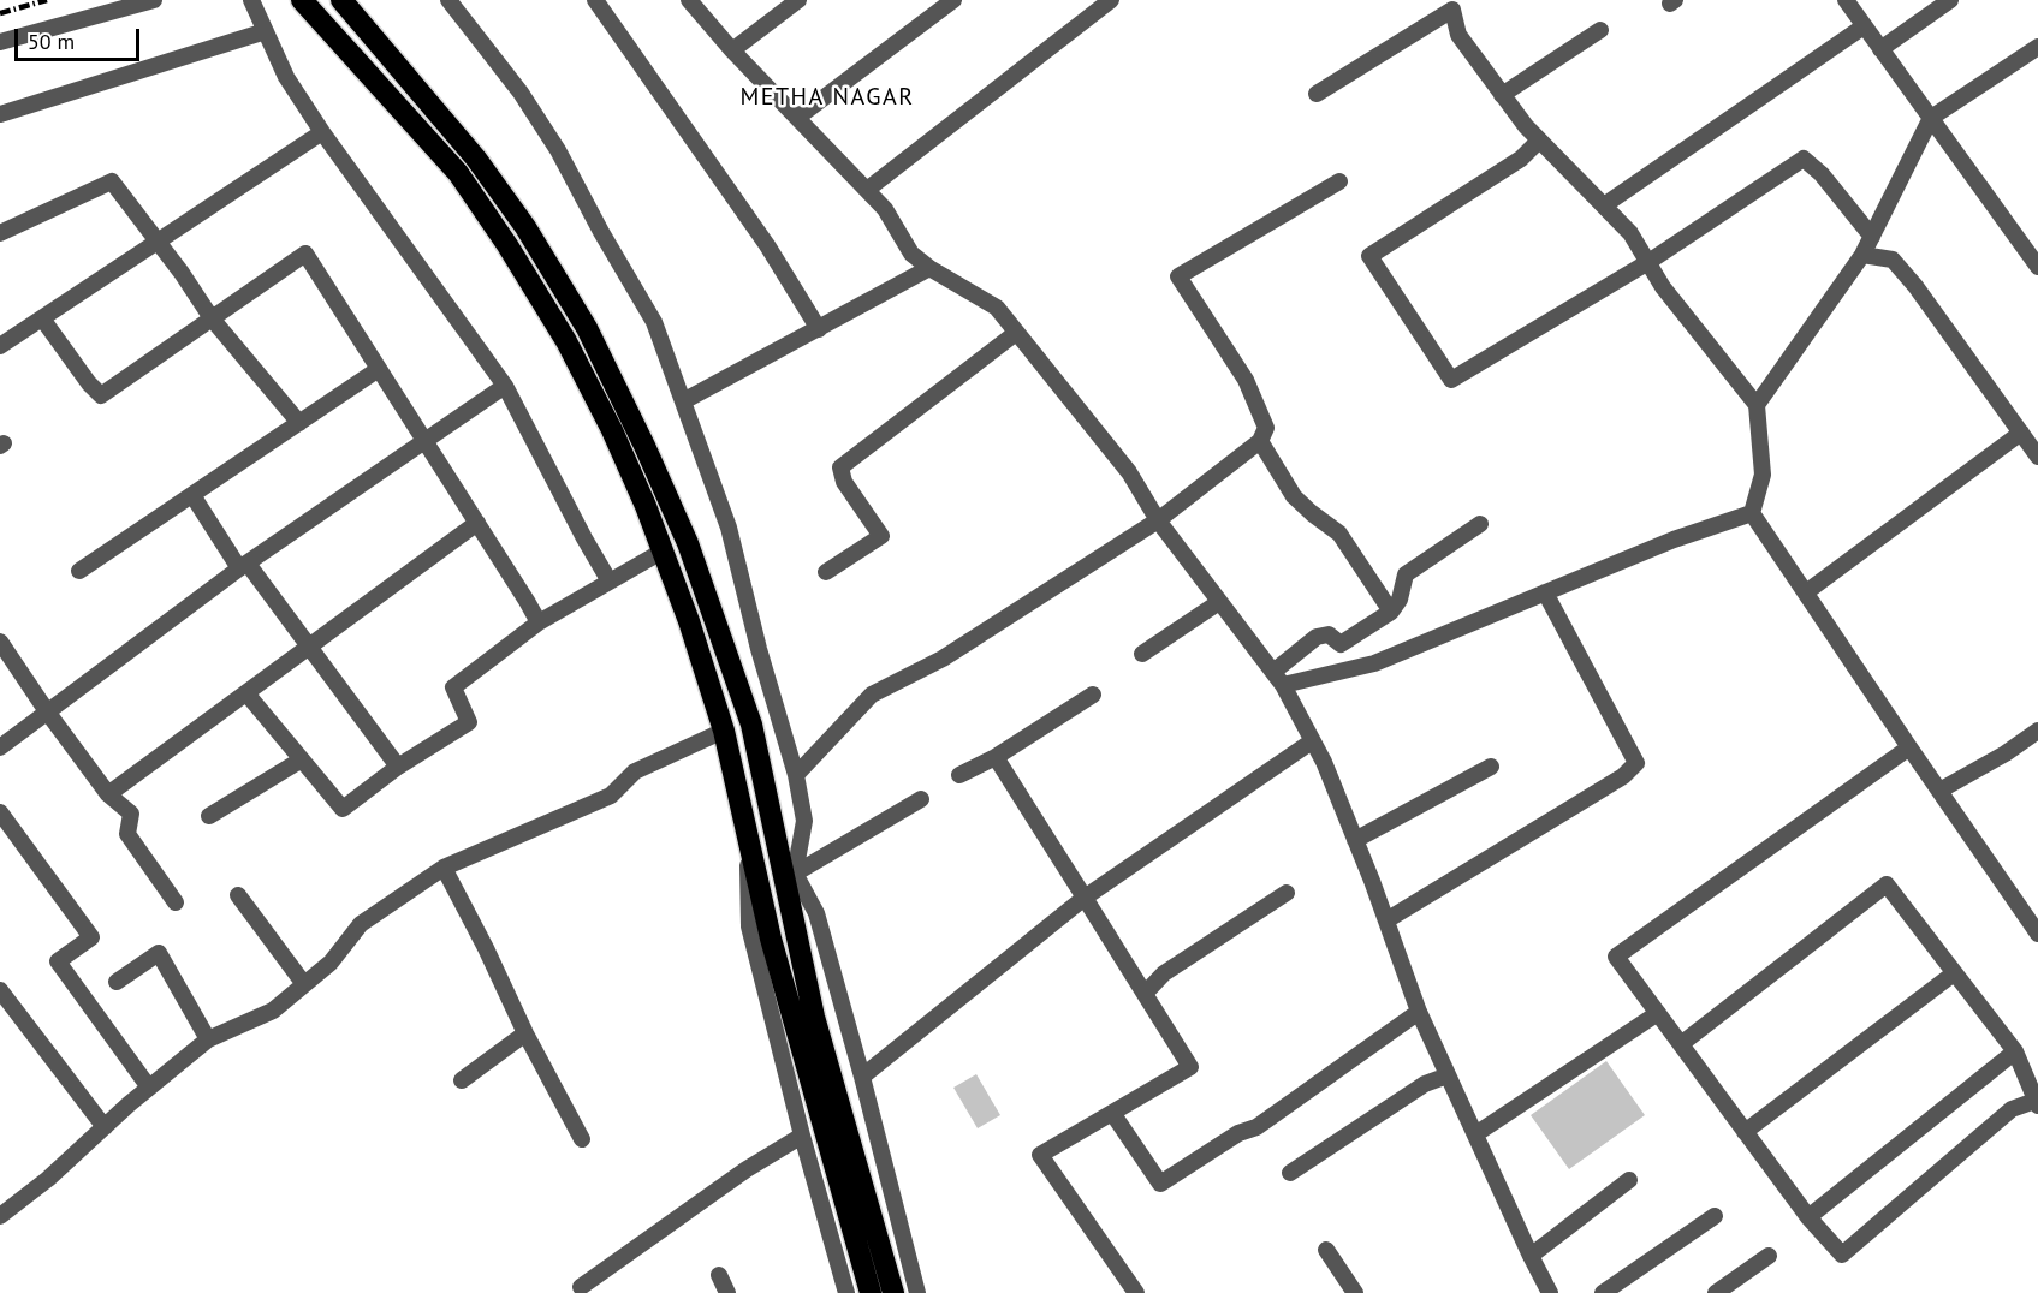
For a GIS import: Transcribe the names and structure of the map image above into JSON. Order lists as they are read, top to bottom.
{
  "districts": ["METHA NAGAR"],
  "scale_bar": "50 m"
}
